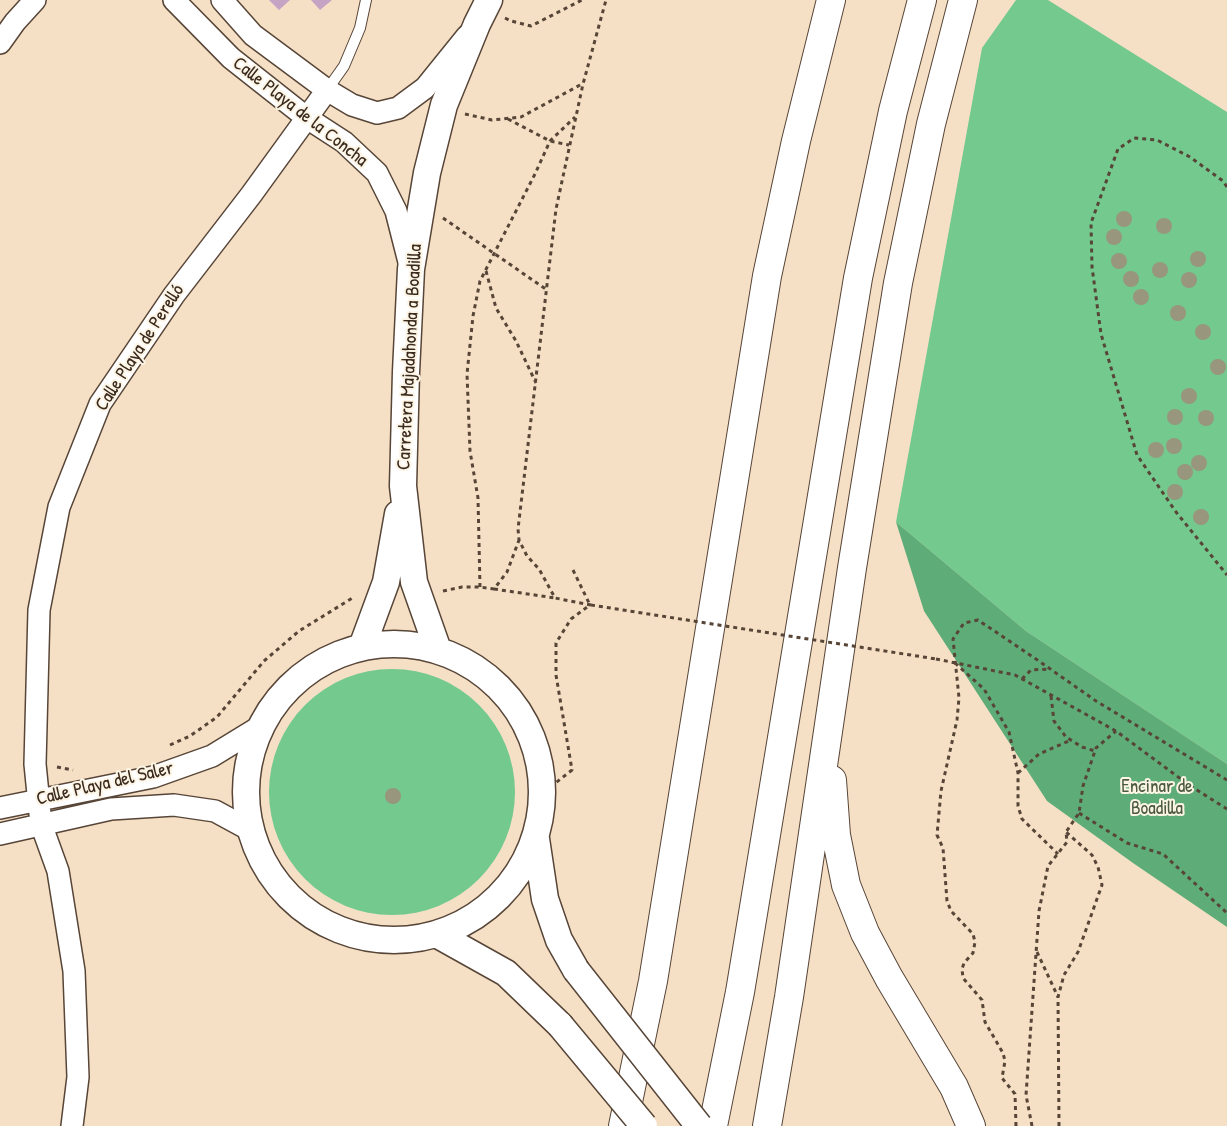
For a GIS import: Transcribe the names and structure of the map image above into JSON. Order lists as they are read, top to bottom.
{
  "streets": {
    "street": [
      "Calle Playa de la Concha",
      "Calle Playa de Perelló",
      "Carretera Majadahonda a Boadilla",
      "Calle Playa del Saler"
    ]
  },
  "crossings": [
    ["Calle Playa de la Concha", "Calle Playa de Perelló"],
    ["Calle Playa de la Concha", "Carretera Majadahonda a Boadilla"],
    ["Calle Playa de Perelló", "Calle Playa del Saler"]
  ],
  "parks": ["Encinar de Boadilla"]
}
